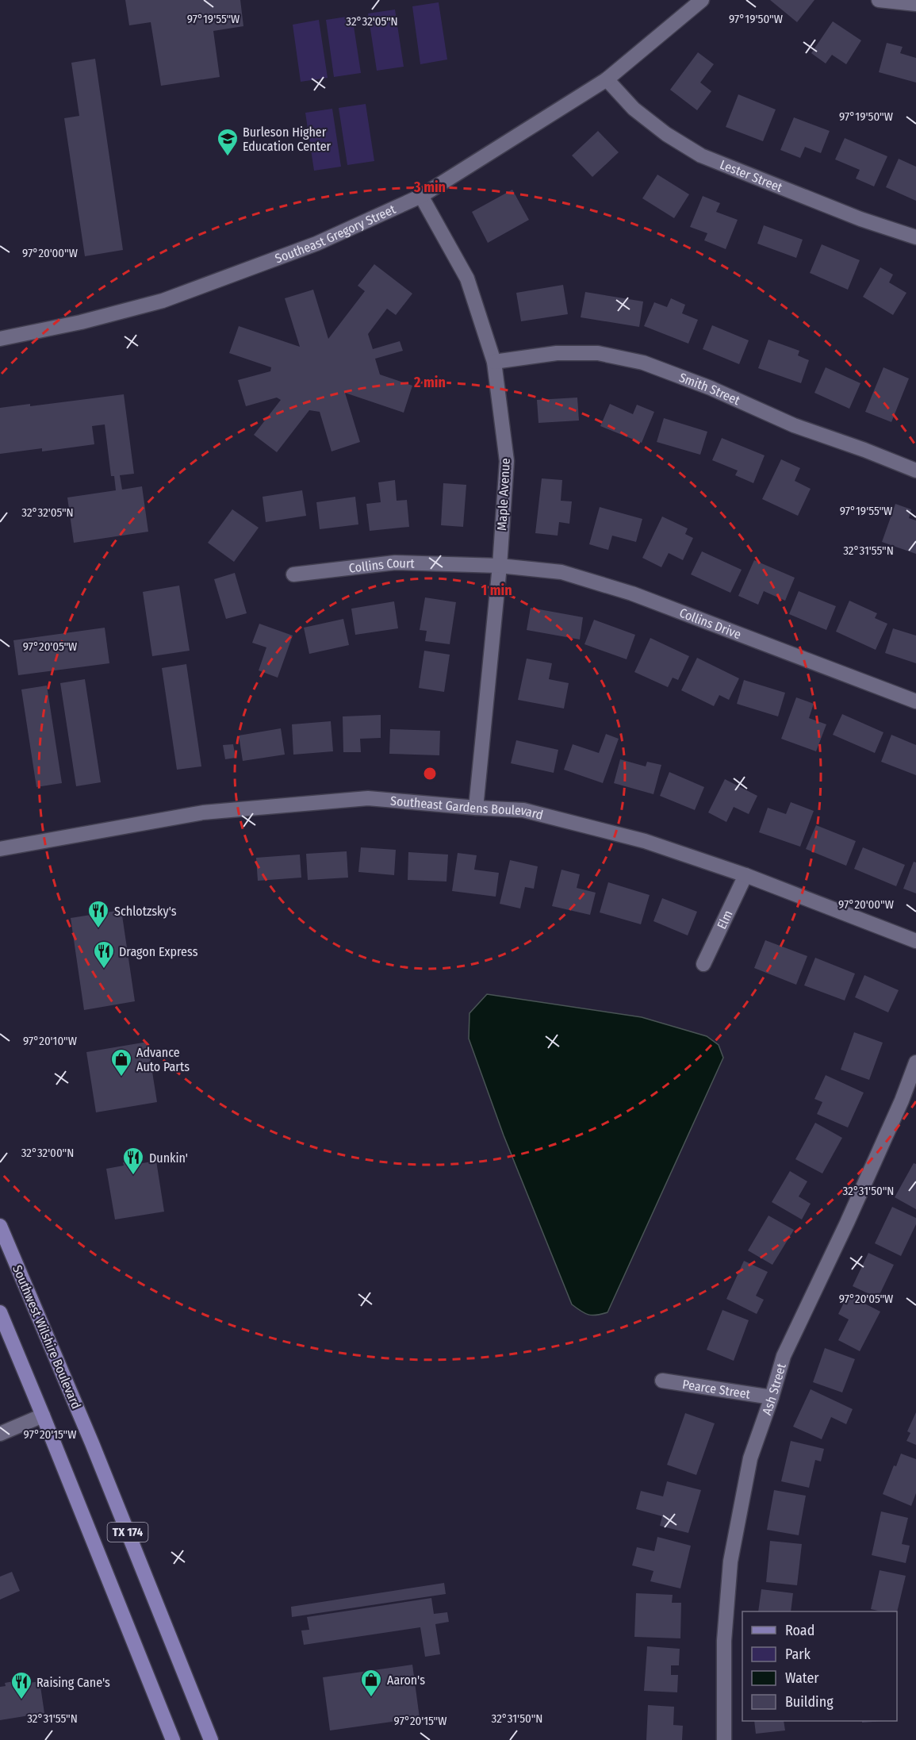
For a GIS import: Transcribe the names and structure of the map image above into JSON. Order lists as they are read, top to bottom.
{
  "streets": {
    "main road": ["Southwest Wilshire Boulevard", "TX 174"],
    "street": [
      "Lester Street",
      "Southeast Gregory Street",
      "Smith Street",
      "Maple Avenue",
      "Collins Court",
      "Collins Drive",
      "Southeast Gardens Boulevard",
      "Elm",
      "Pearce Street",
      "Ash Street"
    ]
  },
  "crossings": [
    ["Lester Street", "Southeast Gregory Street"],
    ["Southeast Gregory Street", "Maple Avenue"],
    ["Smith Street", "Maple Avenue"],
    ["Maple Avenue", "Collins Court"],
    ["Maple Avenue", "Collins Drive"],
    ["Maple Avenue", "Southeast Gardens Boulevard"],
    ["Collins Court", "Collins Drive"],
    ["Southeast Gardens Boulevard", "Elm"],
    ["Pearce Street", "Ash Street"]
  ],
  "places": {
    "school or university": ["Burleson Higher Education Center"],
    "restaurant": [
      "Schlotzsky's",
      "Dragon Express",
      "Dunkin'",
      "Raising Cane's"
    ],
    "shop": ["Advance Auto Parts", "Aaron's"]
  },
  "legend": [
    "Road",
    "Park",
    "Water",
    "Building"
  ],
  "coordinates": [
    "97°19'55\"W",
    "97°19'50\"W",
    "32°32'05\"N",
    "97°20'00\"W",
    "32°31'55\"N",
    "97°20'05\"W",
    "97°20'10\"W",
    "32°32'00\"N",
    "32°31'50\"N",
    "97°20'15\"W"
  ],
  "rings": ["3 min", "2 min", "1 min"]
}
